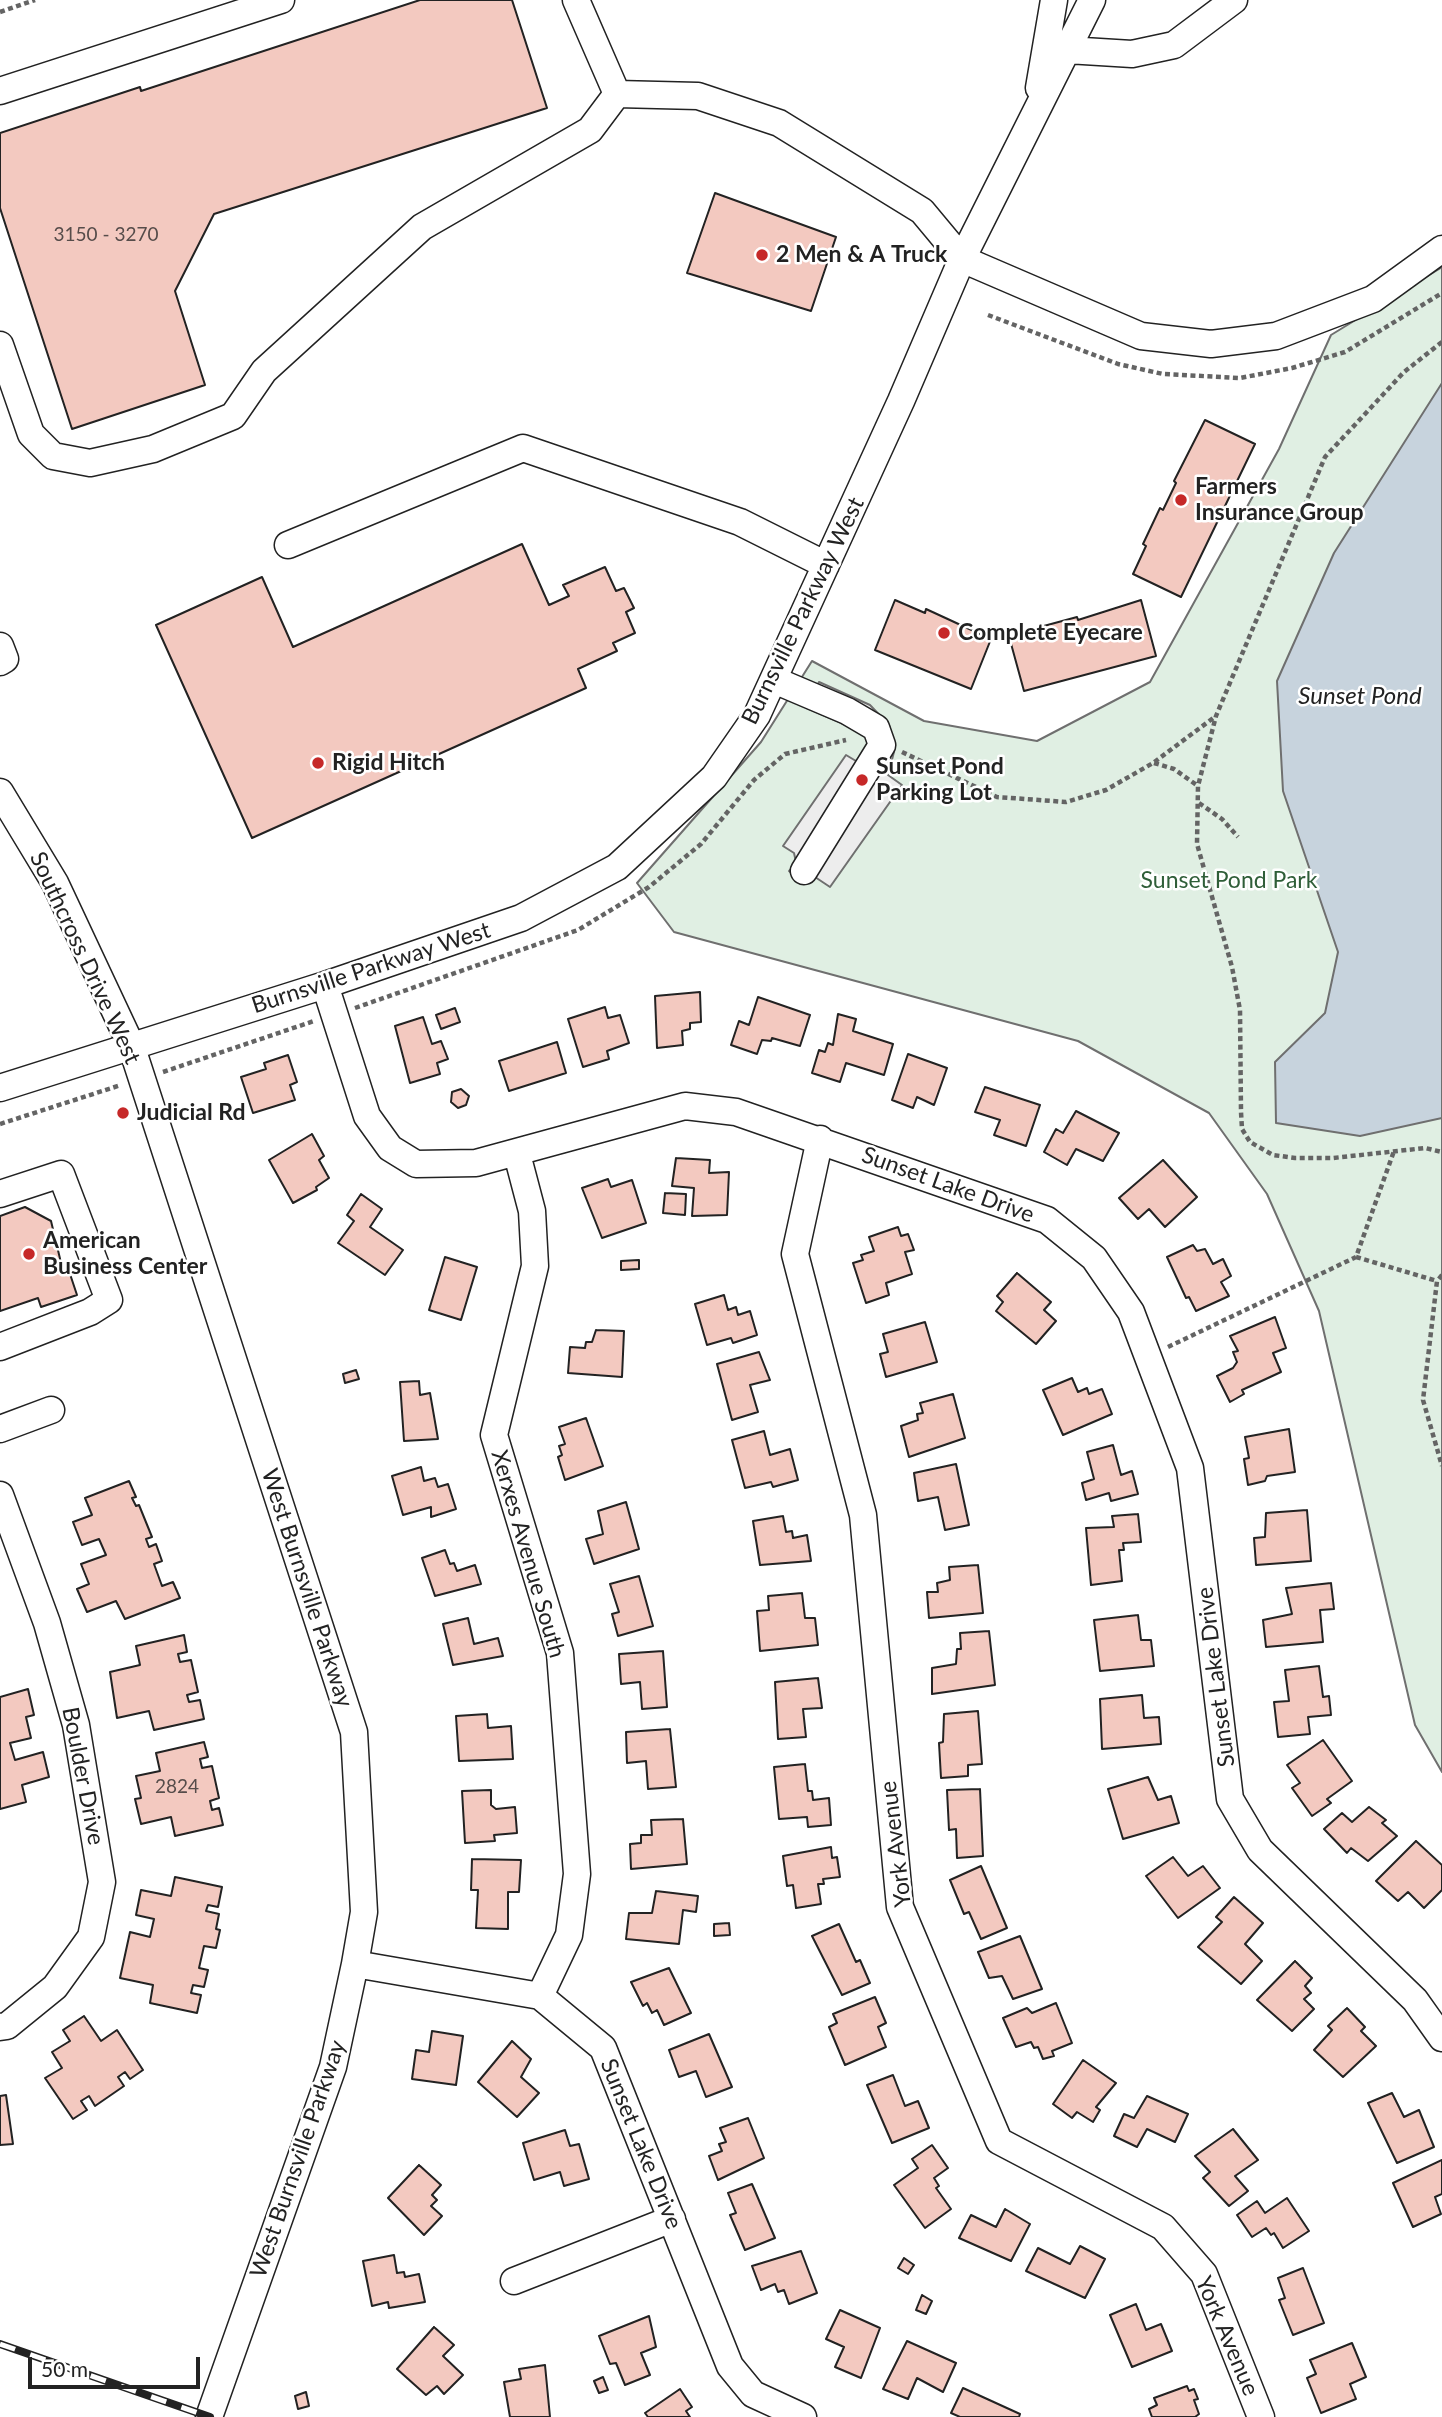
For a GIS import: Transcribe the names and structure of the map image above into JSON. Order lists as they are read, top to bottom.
{
  "streets": {
    "street": [
      "Burnsville Parkway West",
      "Southcross Drive West",
      "Sunset Lake Drive",
      "Xerxes Avenue South",
      "West Burnsville Parkway",
      "Boulder Drive",
      "York Avenue"
    ]
  },
  "crossings": [
    ["Burnsville Parkway West", "Southcross Drive West"],
    ["Burnsville Parkway West", "Sunset Lake Drive"],
    ["Southcross Drive West", "West Burnsville Parkway"],
    ["Sunset Lake Drive", "Xerxes Avenue South"],
    ["Sunset Lake Drive", "West Burnsville Parkway"],
    ["Sunset Lake Drive", "York Avenue"]
  ],
  "water": ["Sunset Pond"],
  "parks": ["Sunset Pond Park"],
  "places": [
    "2 Men & A Truck",
    "Farmers Insurance Group",
    "Complete Eyecare",
    "Rigid Hitch",
    "Sunset Pond Parking Lot",
    "Judicial Rd",
    "American Business Center"
  ],
  "house_numbers": ["3150 - 3270", "2824"],
  "scale_bar": "50 m"
}
